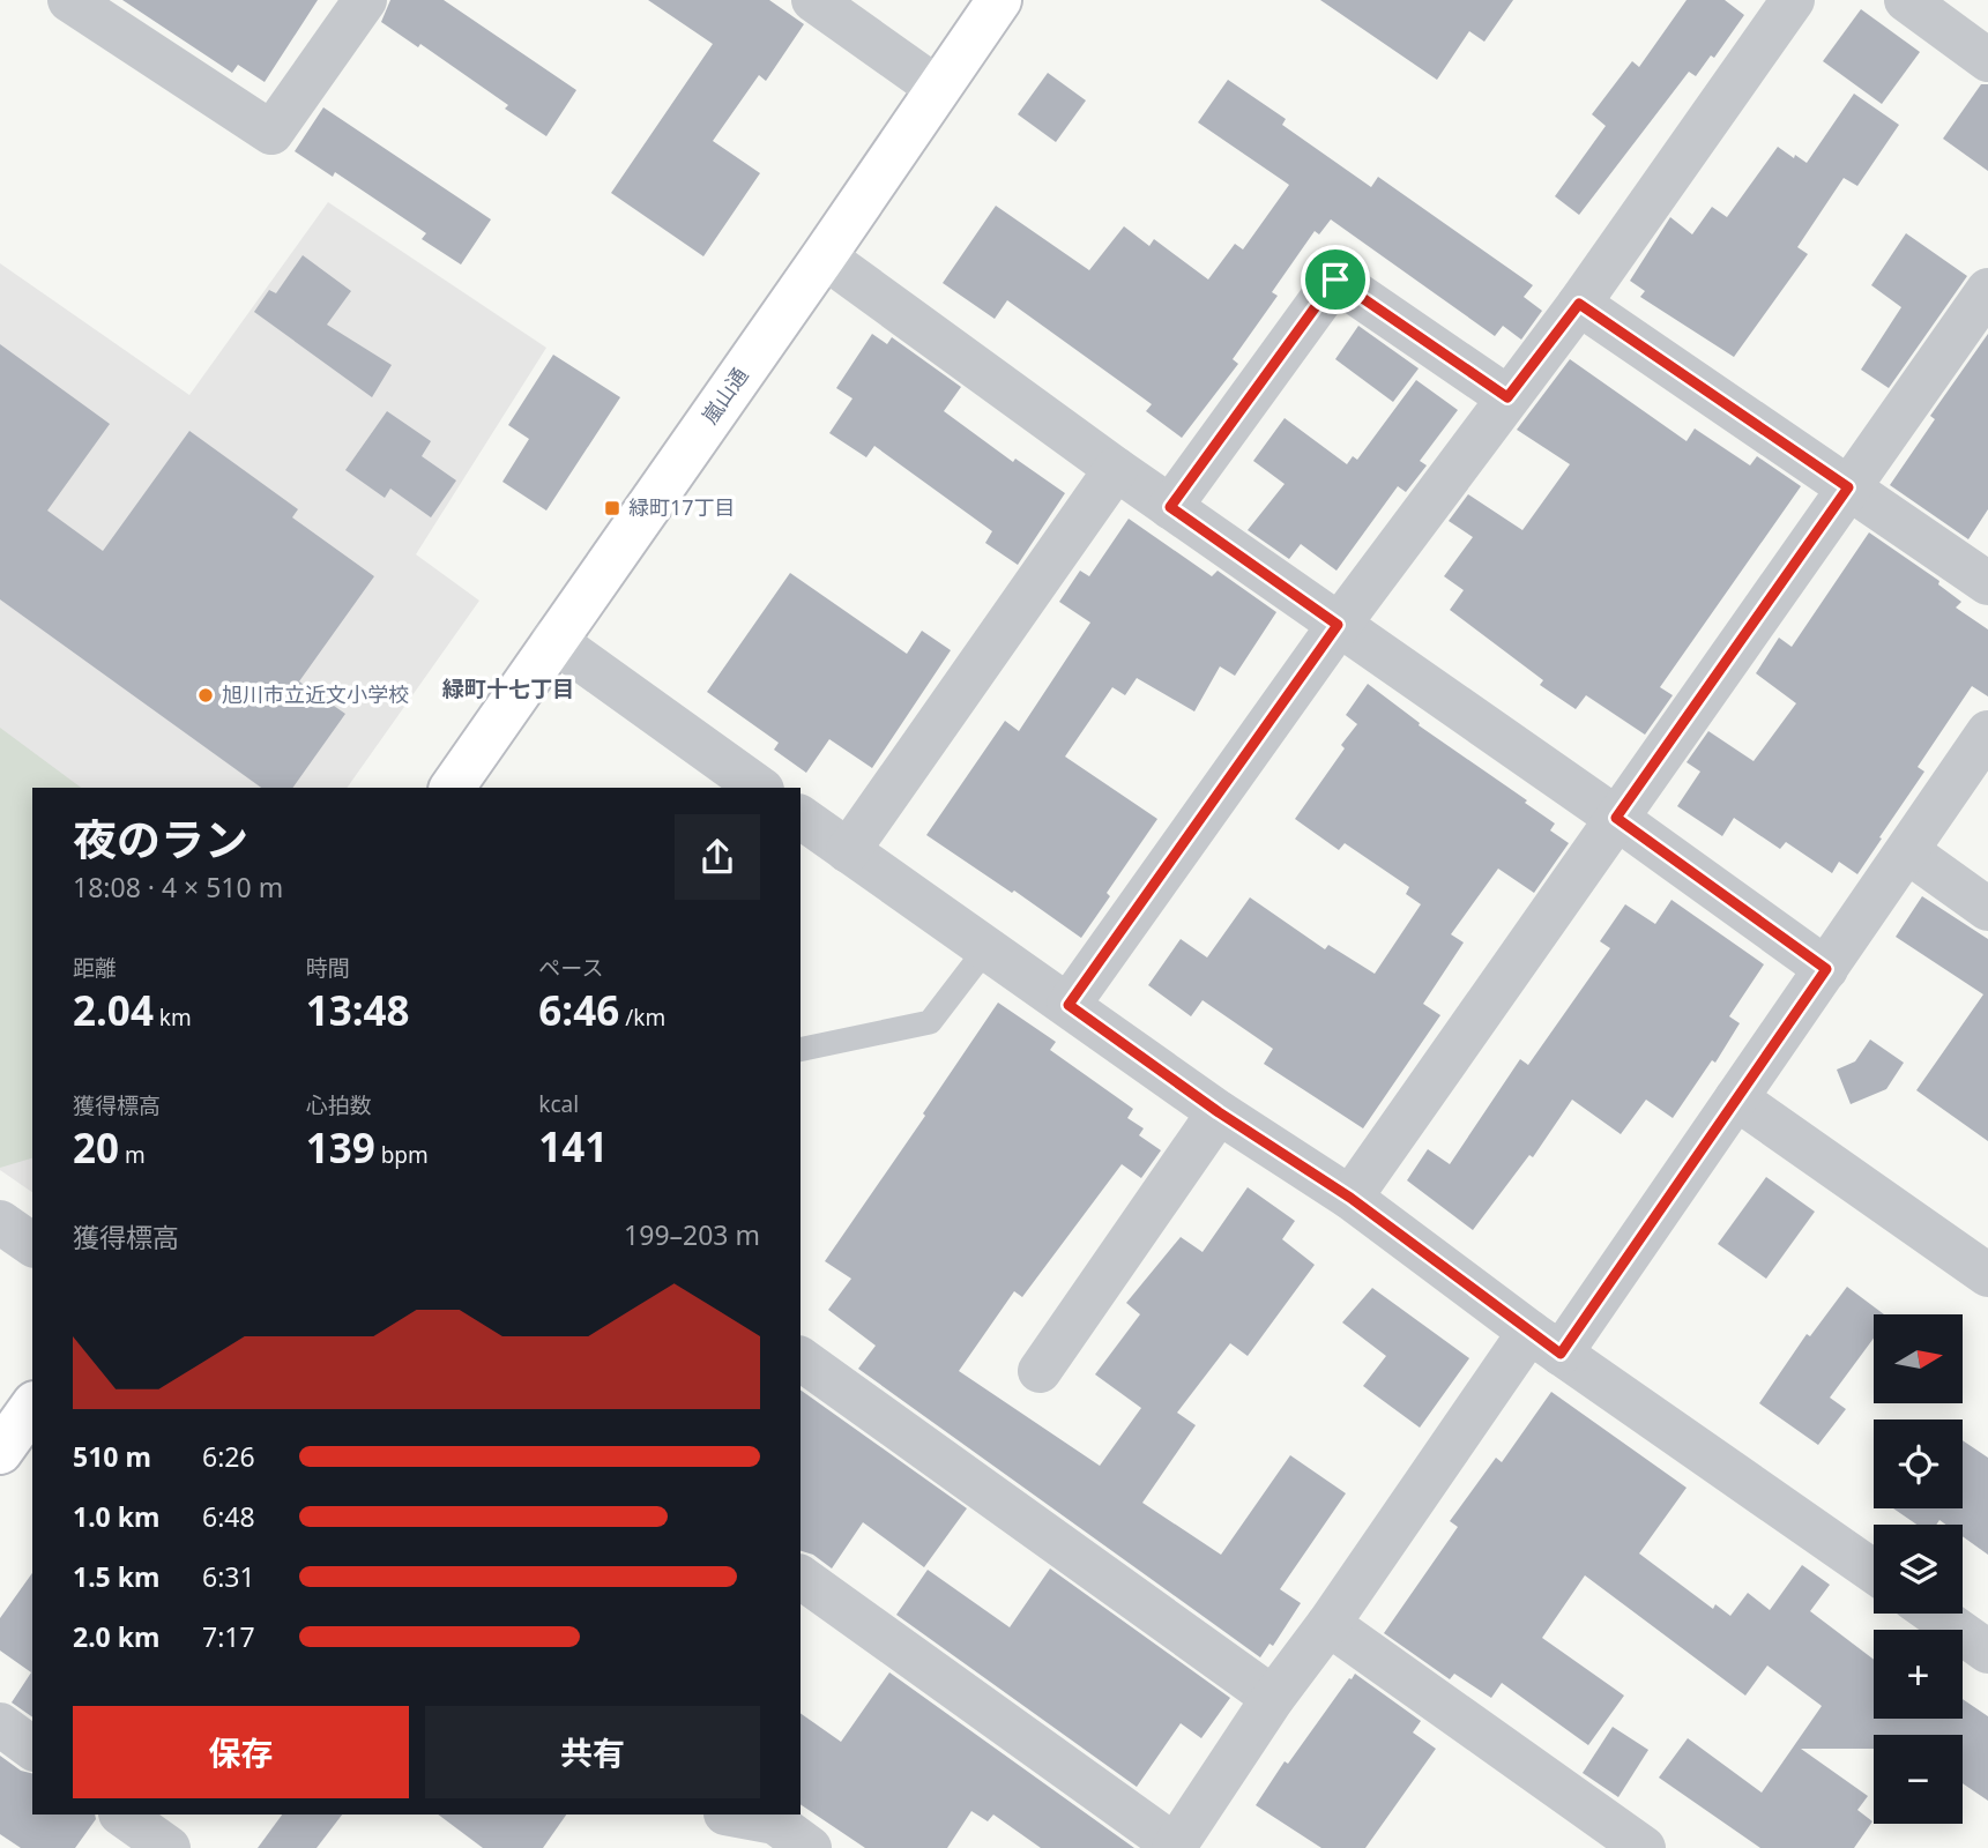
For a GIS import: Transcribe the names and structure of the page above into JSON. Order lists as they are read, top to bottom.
{
  "streets": {
    "street": ["嵐山通"]
  },
  "districts": ["緑町十七丁目"],
  "places": {
    "transit": ["緑町17丁目"],
    "other": ["旭川市立近文小学校"]
  },
  "north": "right",
  "page": {
    "heading": ["夜のラン", "18:08 · 4 × 510 m"],
    "stats": [
      ["距離", "2.04 km"],
      ["時間", "13:48"],
      ["ペース", "6:46 /km"],
      ["獲得標高", "20 m"],
      ["心拍数", "139 bpm"],
      ["kcal", "141"]
    ],
    "chart": ["獲得標高", "199–203 m"],
    "map_buttons": ["+", "−"],
    "list": [
      {
        "name": "510 m",
        "note": "6:26"
      },
      {
        "name": "1.0 km",
        "note": "6:48"
      },
      {
        "name": "1.5 km",
        "note": "6:31"
      },
      {
        "name": "2.0 km",
        "note": "7:17"
      }
    ],
    "buttons": ["保存", "共有"]
  }
}
